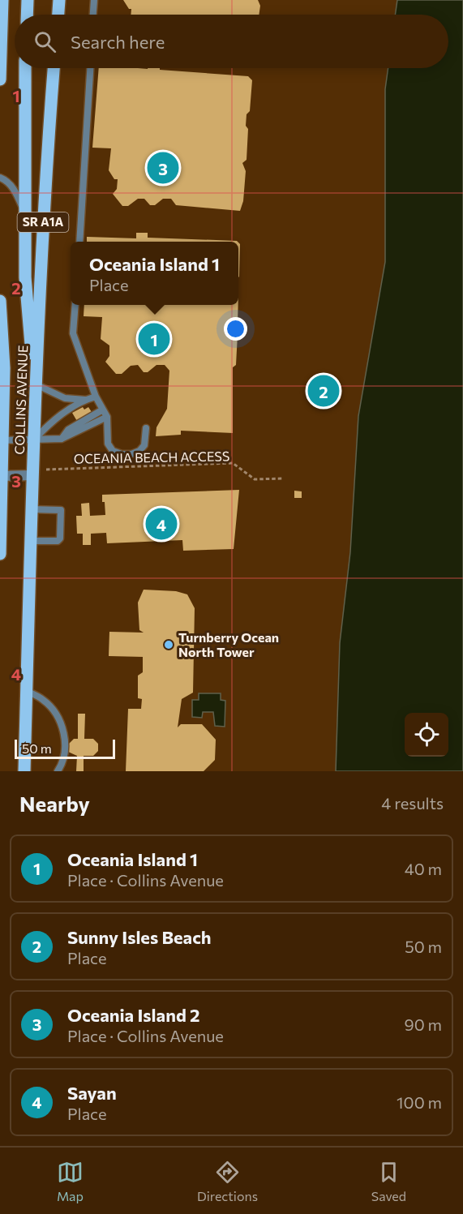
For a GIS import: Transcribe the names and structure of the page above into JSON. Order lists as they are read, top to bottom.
{
  "streets": {
    "main road": ["SR A1A", "COLLINS AVENUE"],
    "path": ["OCEANIA BEACH ACCESS"]
  },
  "places": ["Turnberry Ocean North Tower"],
  "scale_bar": "50 m",
  "page": {
    "search": "Search here",
    "pins": [
      "3",
      "1",
      "2",
      "4"
    ],
    "popup": ["Oceania Island 1", "Place"],
    "scale": "50 m",
    "heading": ["Nearby", "4 results"],
    "list": [
      {
        "mark": "1",
        "name": "Oceania Island 1",
        "note": "Place · Collins Avenue",
        "value": "40 m"
      },
      {
        "mark": "2",
        "name": "Sunny Isles Beach",
        "note": "Place",
        "value": "50 m"
      },
      {
        "mark": "3",
        "name": "Oceania Island 2",
        "note": "Place · Collins Avenue",
        "value": "90 m"
      },
      {
        "mark": "4",
        "name": "Sayan",
        "note": "Place",
        "value": "100 m"
      }
    ],
    "nav": ["Map", "Directions", "Saved"]
  },
  "grid": {
    "rows": [
      "1",
      "2",
      "3",
      "4"
    ]
  }
}
